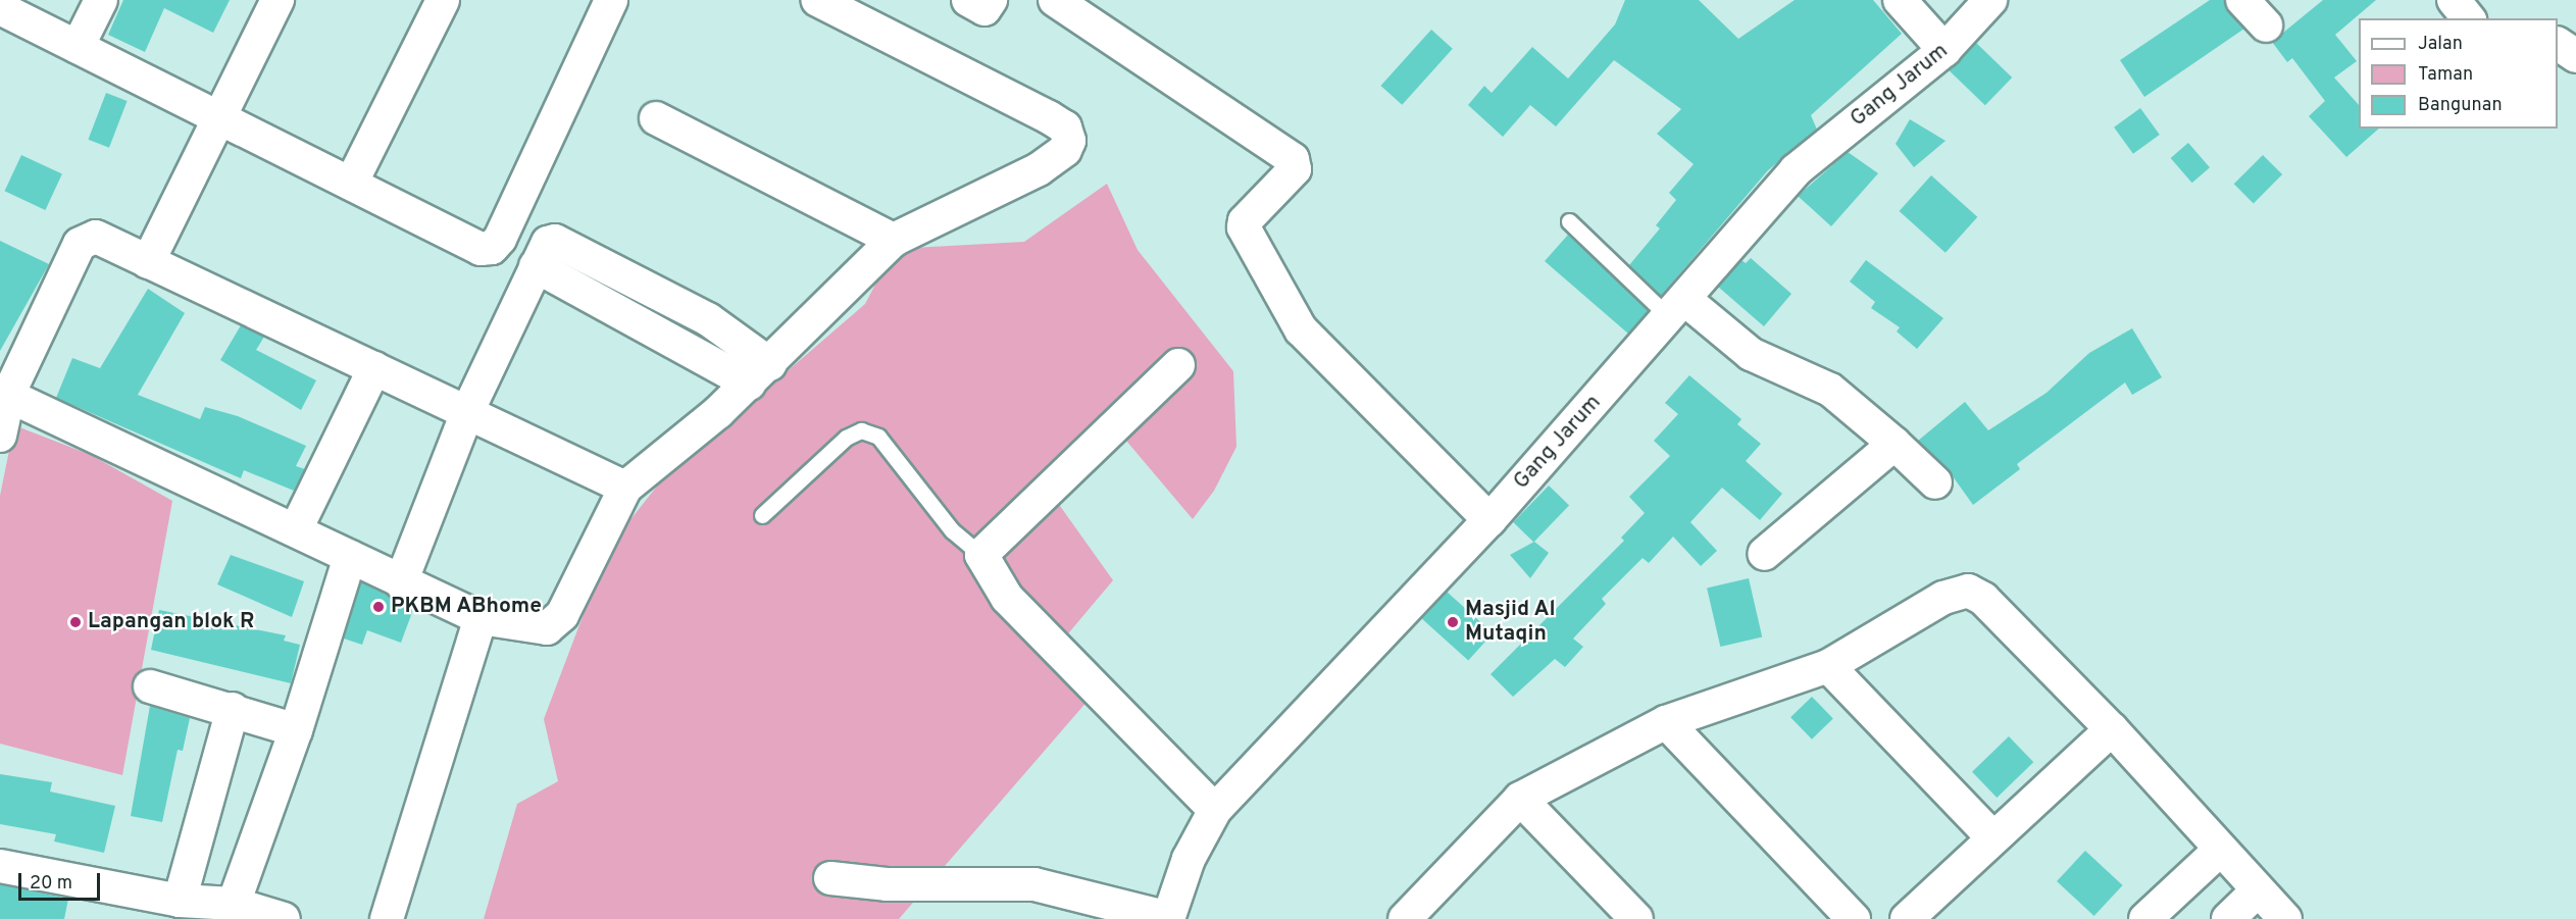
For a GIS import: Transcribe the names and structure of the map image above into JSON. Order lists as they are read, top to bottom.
{
  "streets": {
    "street": ["Gang Jarum"]
  },
  "places": ["PKBM ABhome", "Lapangan blok R", "Masjid Al Mutaqin"],
  "legend": ["Jalan", "Taman", "Bangunan"],
  "scale_bar": "20 m"
}
